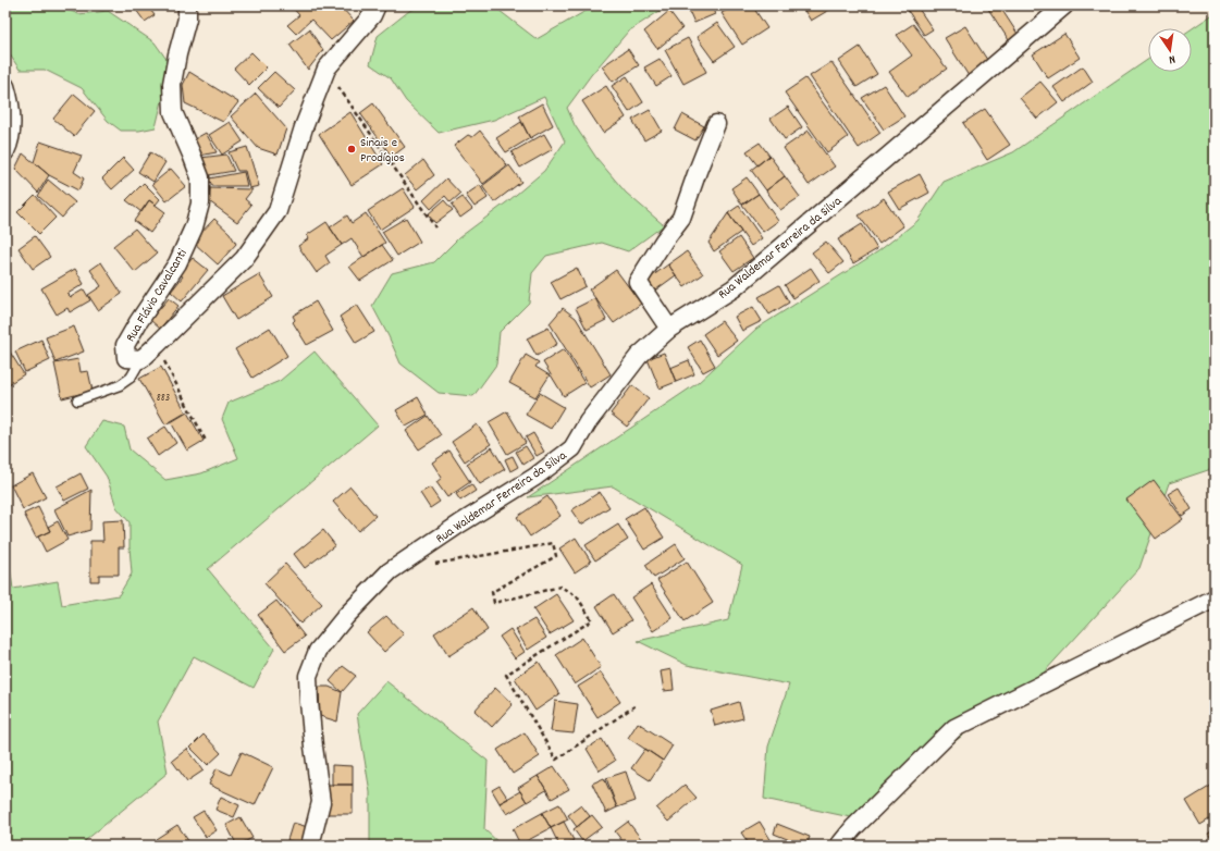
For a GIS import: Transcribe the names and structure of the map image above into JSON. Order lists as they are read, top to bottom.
{
  "streets": {
    "street": ["Rua Waldemar Ferreira da Silva", "Rua Flávio Cavalcanti"]
  },
  "places": ["Sinais e Prodígios"],
  "house_numbers": ["883"],
  "north": "bottom"
}
